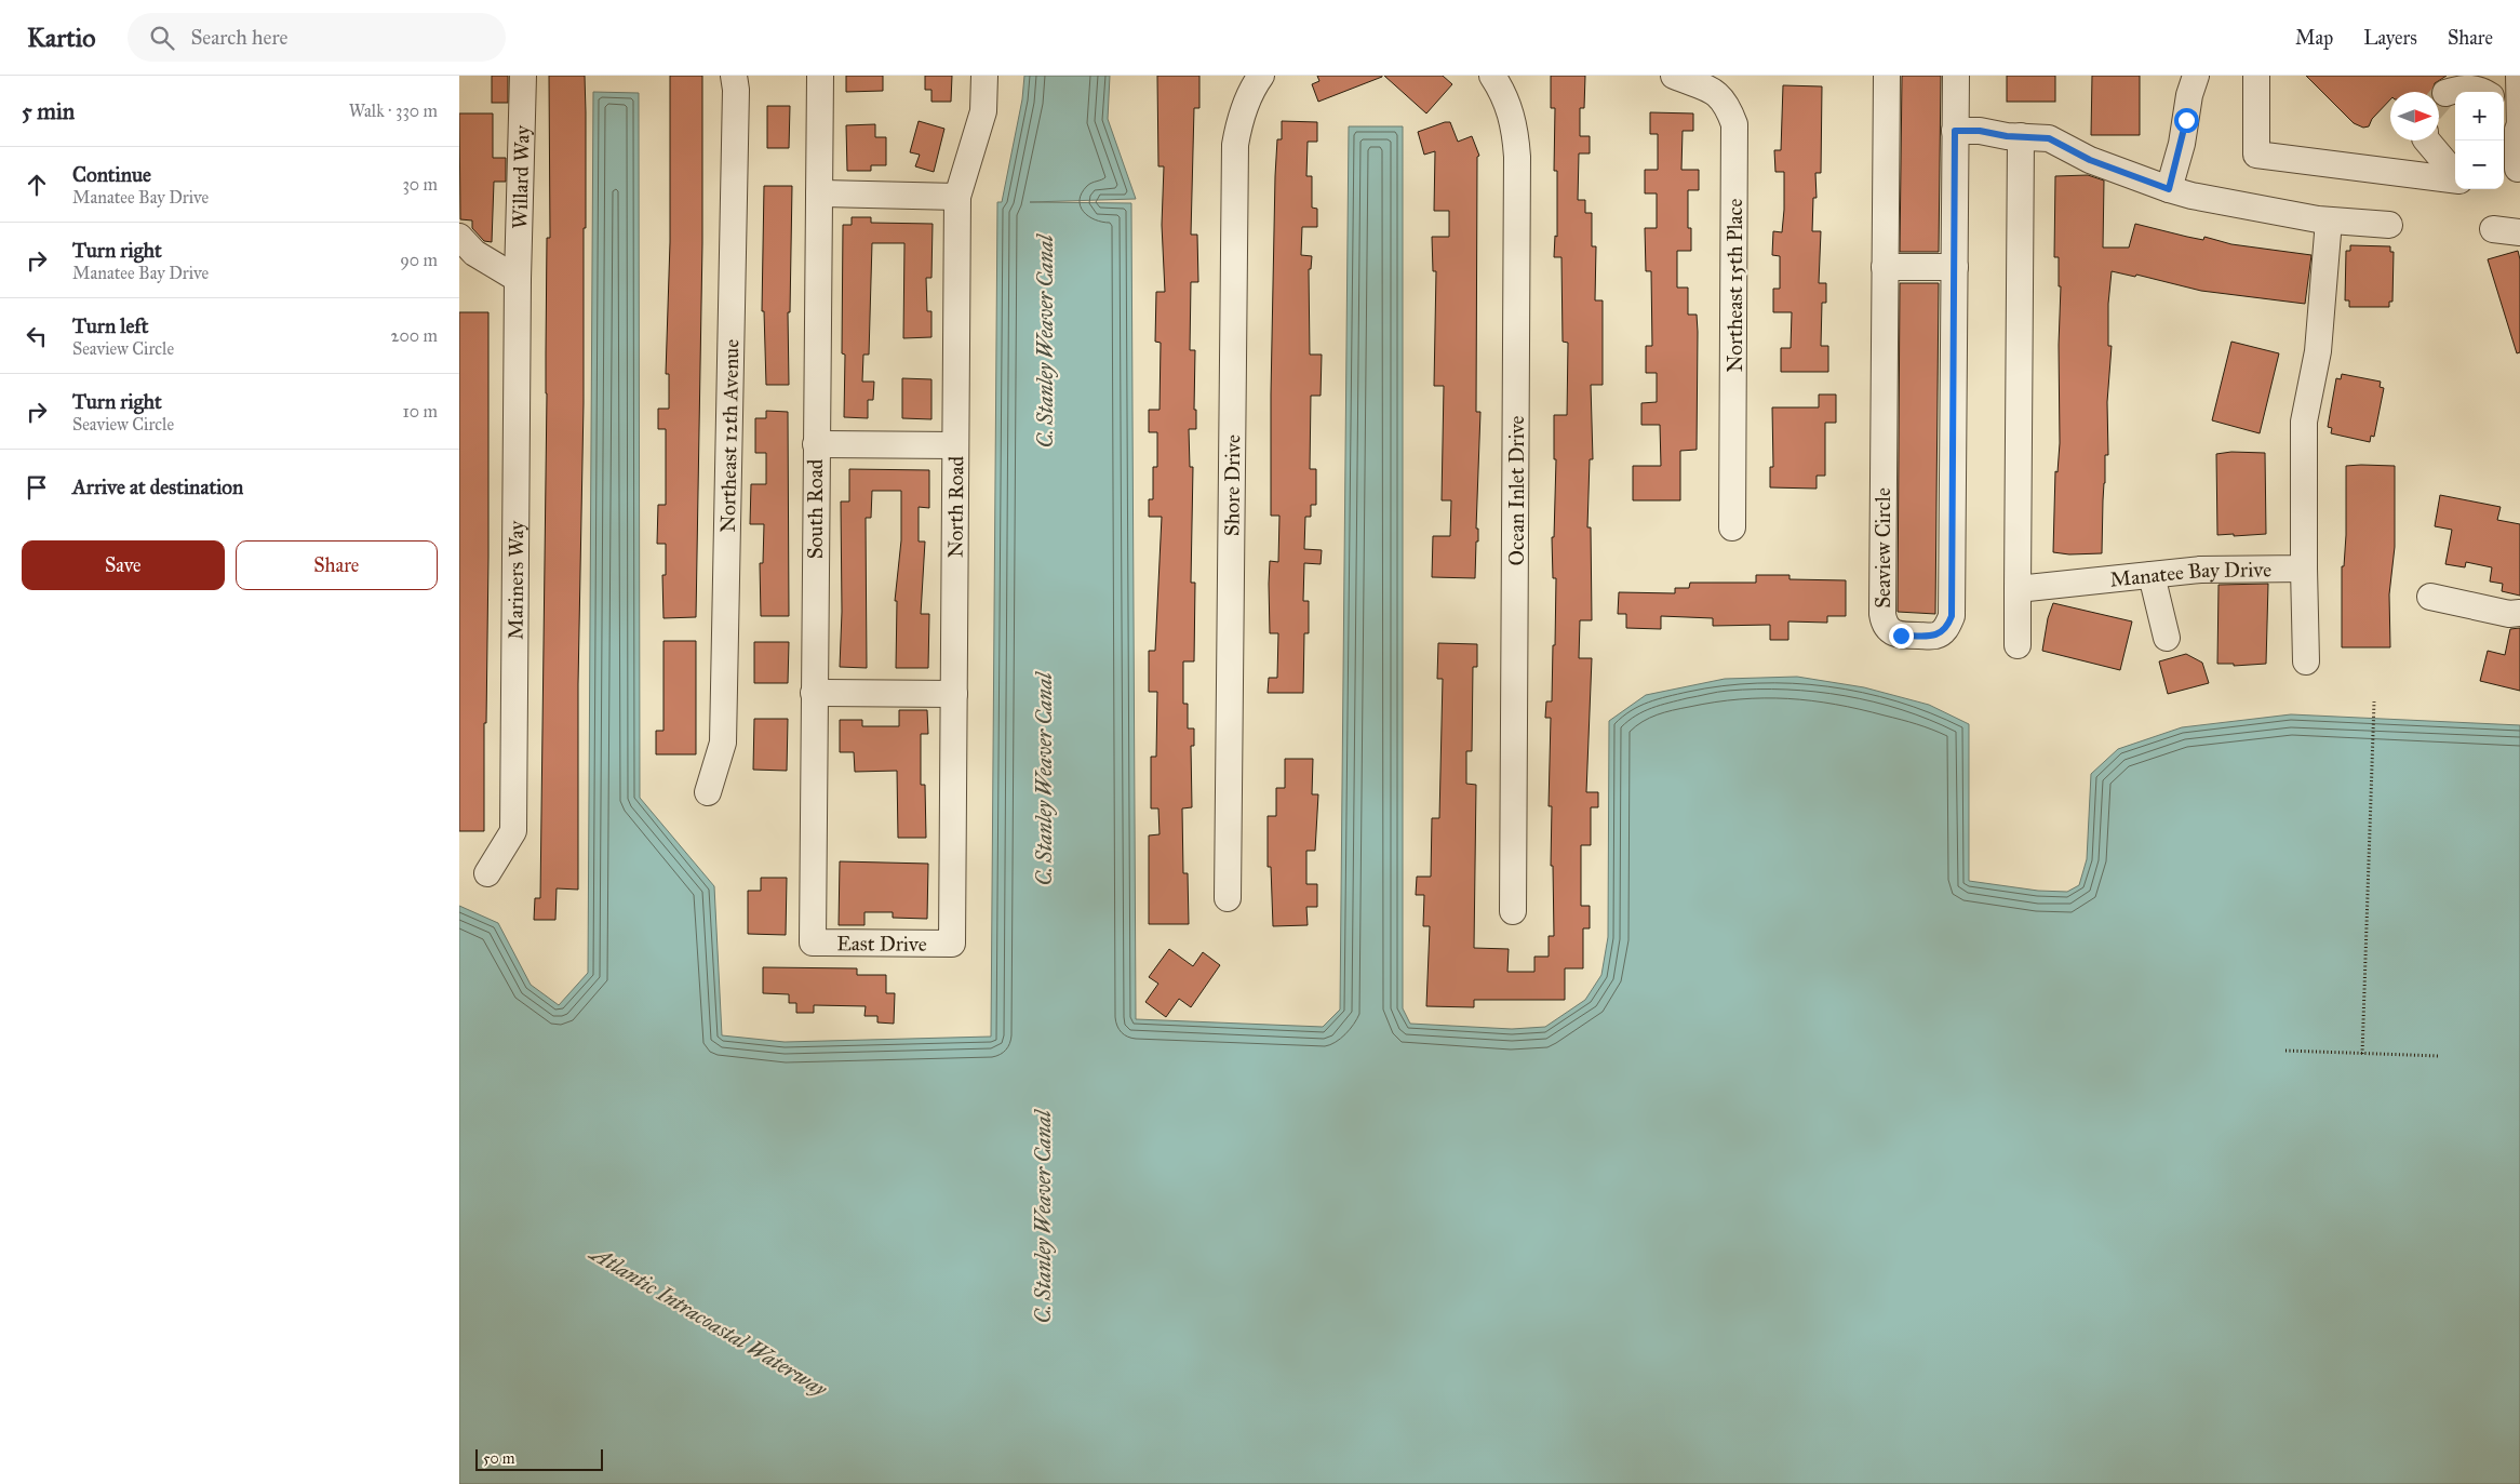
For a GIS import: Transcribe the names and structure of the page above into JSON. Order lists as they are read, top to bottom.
{
  "streets": {
    "street": [
      "Willard Way",
      "Northeast 15th Place",
      "Northeast 12th Avenue",
      "Shore Drive",
      "Ocean Inlet Drive",
      "North Road",
      "South Road",
      "Seaview Circle",
      "Manatee Bay Drive",
      "Mariners Way",
      "East Drive"
    ]
  },
  "crossings": [
    ["Willard Way", "Mariners Way"],
    ["North Road", "East Drive"],
    ["South Road", "East Drive"]
  ],
  "water": ["C. Stanley Weaver Canal", "Atlantic Intracoastal Waterway"],
  "scale_bar": "50 m",
  "north": "right",
  "page": {
    "header": "Kartio",
    "search": "Search here",
    "nav": ["Map", "Layers", "Share"],
    "heading": ["5 min", "Walk · 330 m"],
    "map_buttons": ["+", "−"],
    "list": [
      ["Continue", "Manatee Bay Drive", "30 m"],
      ["Turn right", "Manatee Bay Drive", "90 m"],
      ["Turn left", "Seaview Circle", "200 m"],
      ["Turn right", "Seaview Circle", "10 m"],
      "Arrive at destination"
    ],
    "buttons": ["Save", "Share"],
    "scale": "50 m"
  }
}
